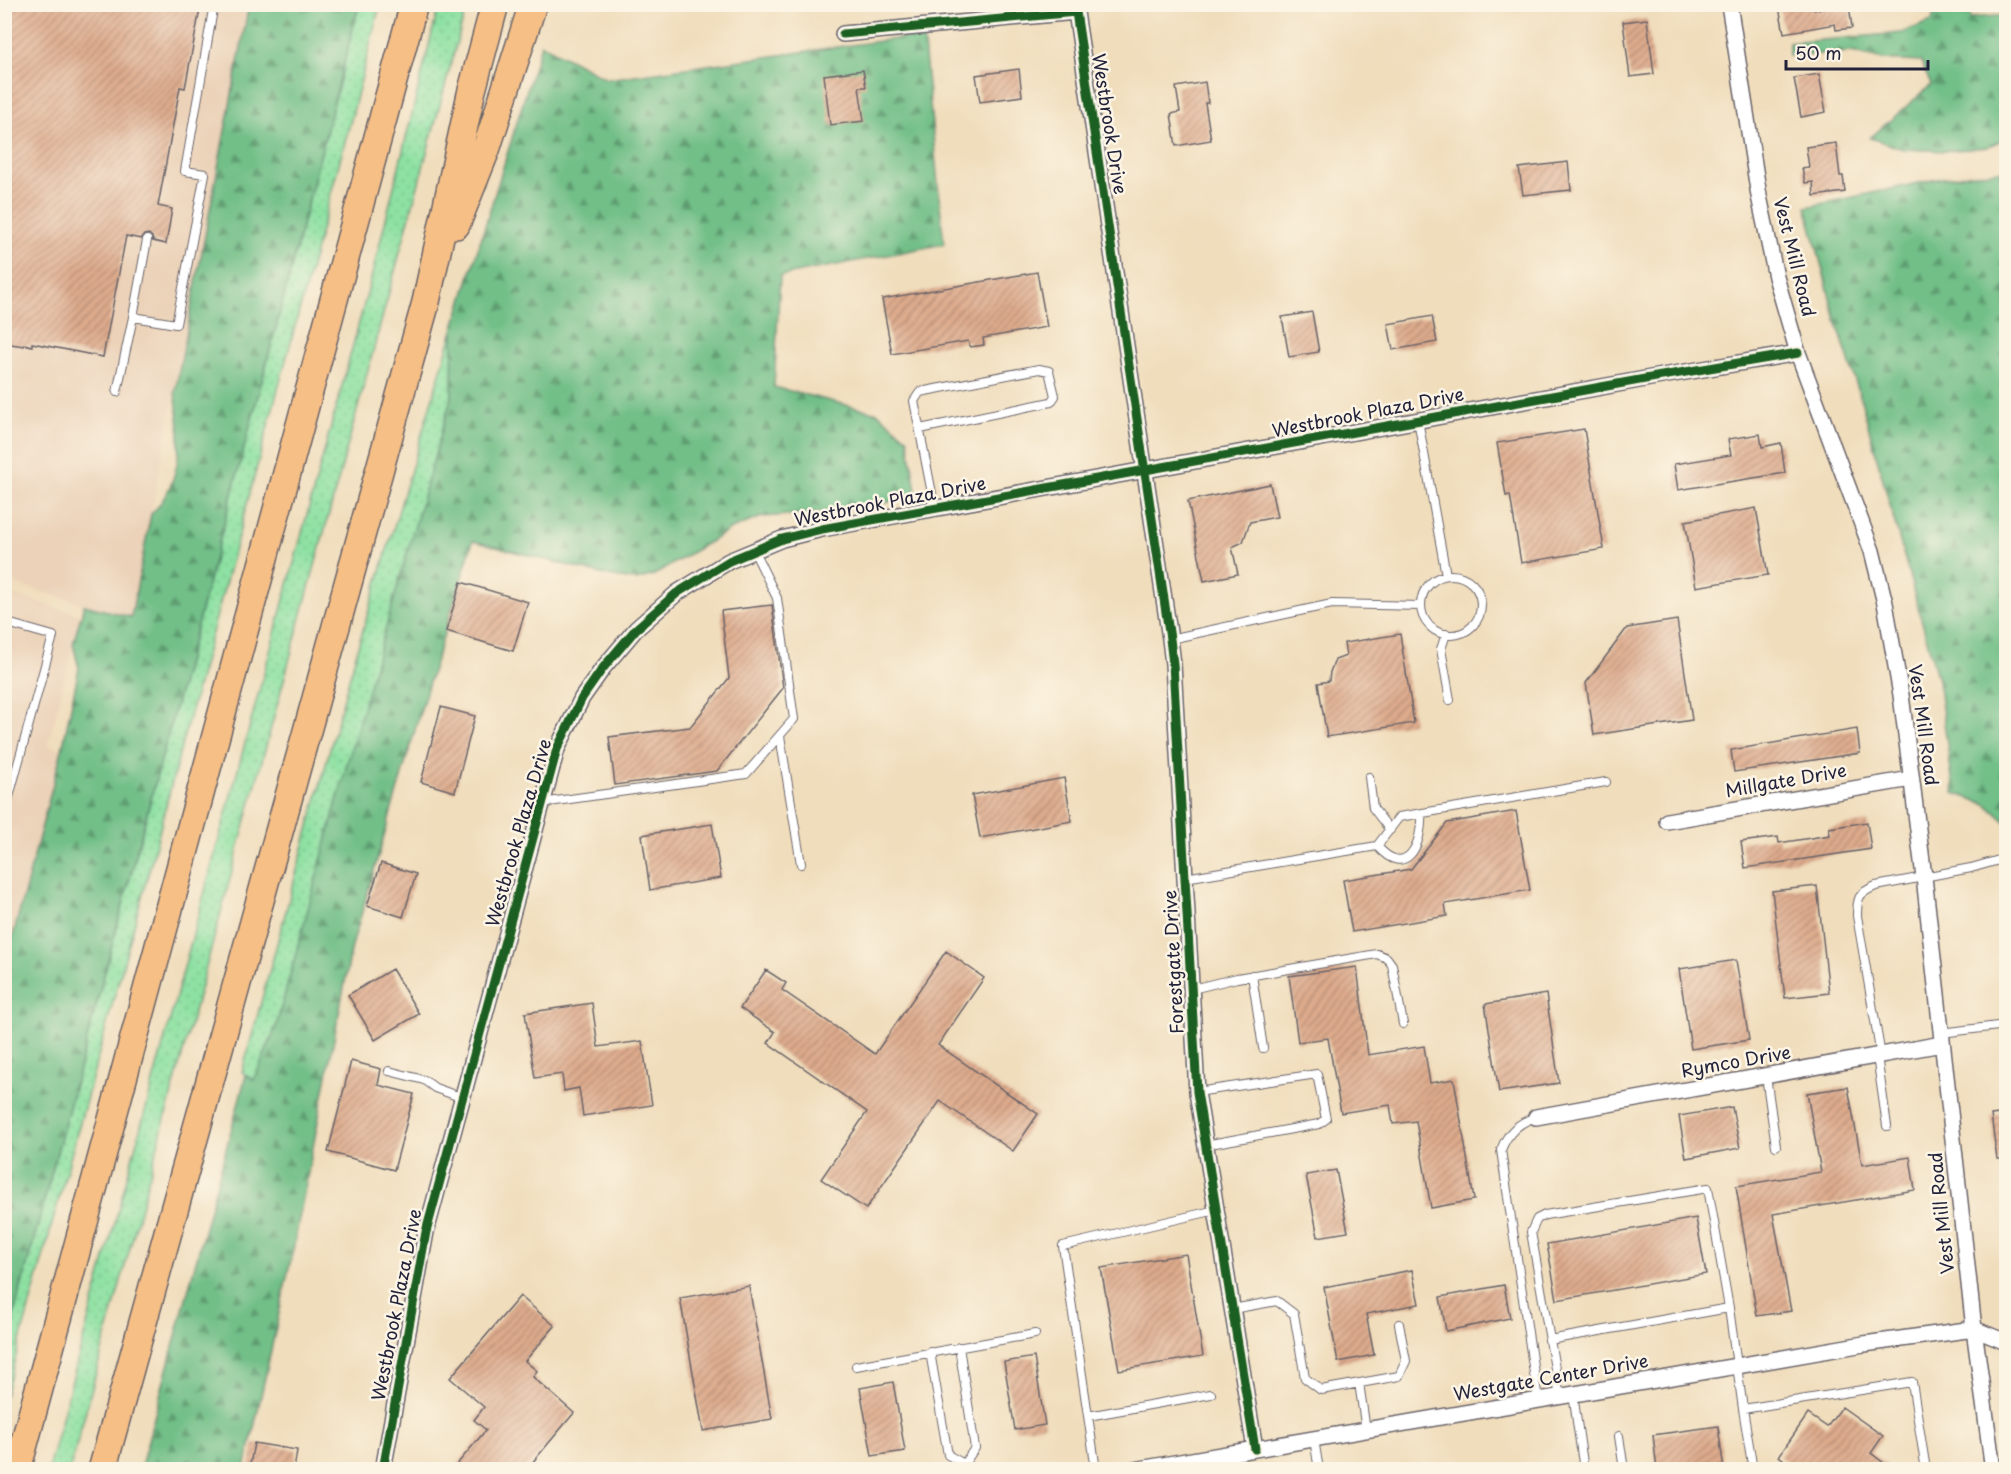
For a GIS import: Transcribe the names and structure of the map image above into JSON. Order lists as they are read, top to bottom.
{
  "streets": {
    "street": [
      "Westbrook Drive",
      "Vest Mill Road",
      "Westbrook Plaza Drive",
      "Millgate Drive",
      "Forestgate Drive",
      "Rymco Drive",
      "Westgate Center Drive"
    ]
  },
  "crossings": [
    ["Westbrook Drive", "Westbrook Plaza Drive"],
    ["Westbrook Drive", "Forestgate Drive"],
    ["Vest Mill Road", "Westbrook Plaza Drive"],
    ["Vest Mill Road", "Millgate Drive"],
    ["Vest Mill Road", "Rymco Drive"],
    ["Vest Mill Road", "Westgate Center Drive"],
    ["Westbrook Plaza Drive", "Forestgate Drive"],
    ["Forestgate Drive", "Westgate Center Drive"]
  ],
  "scale_bar": "50 m"
}
